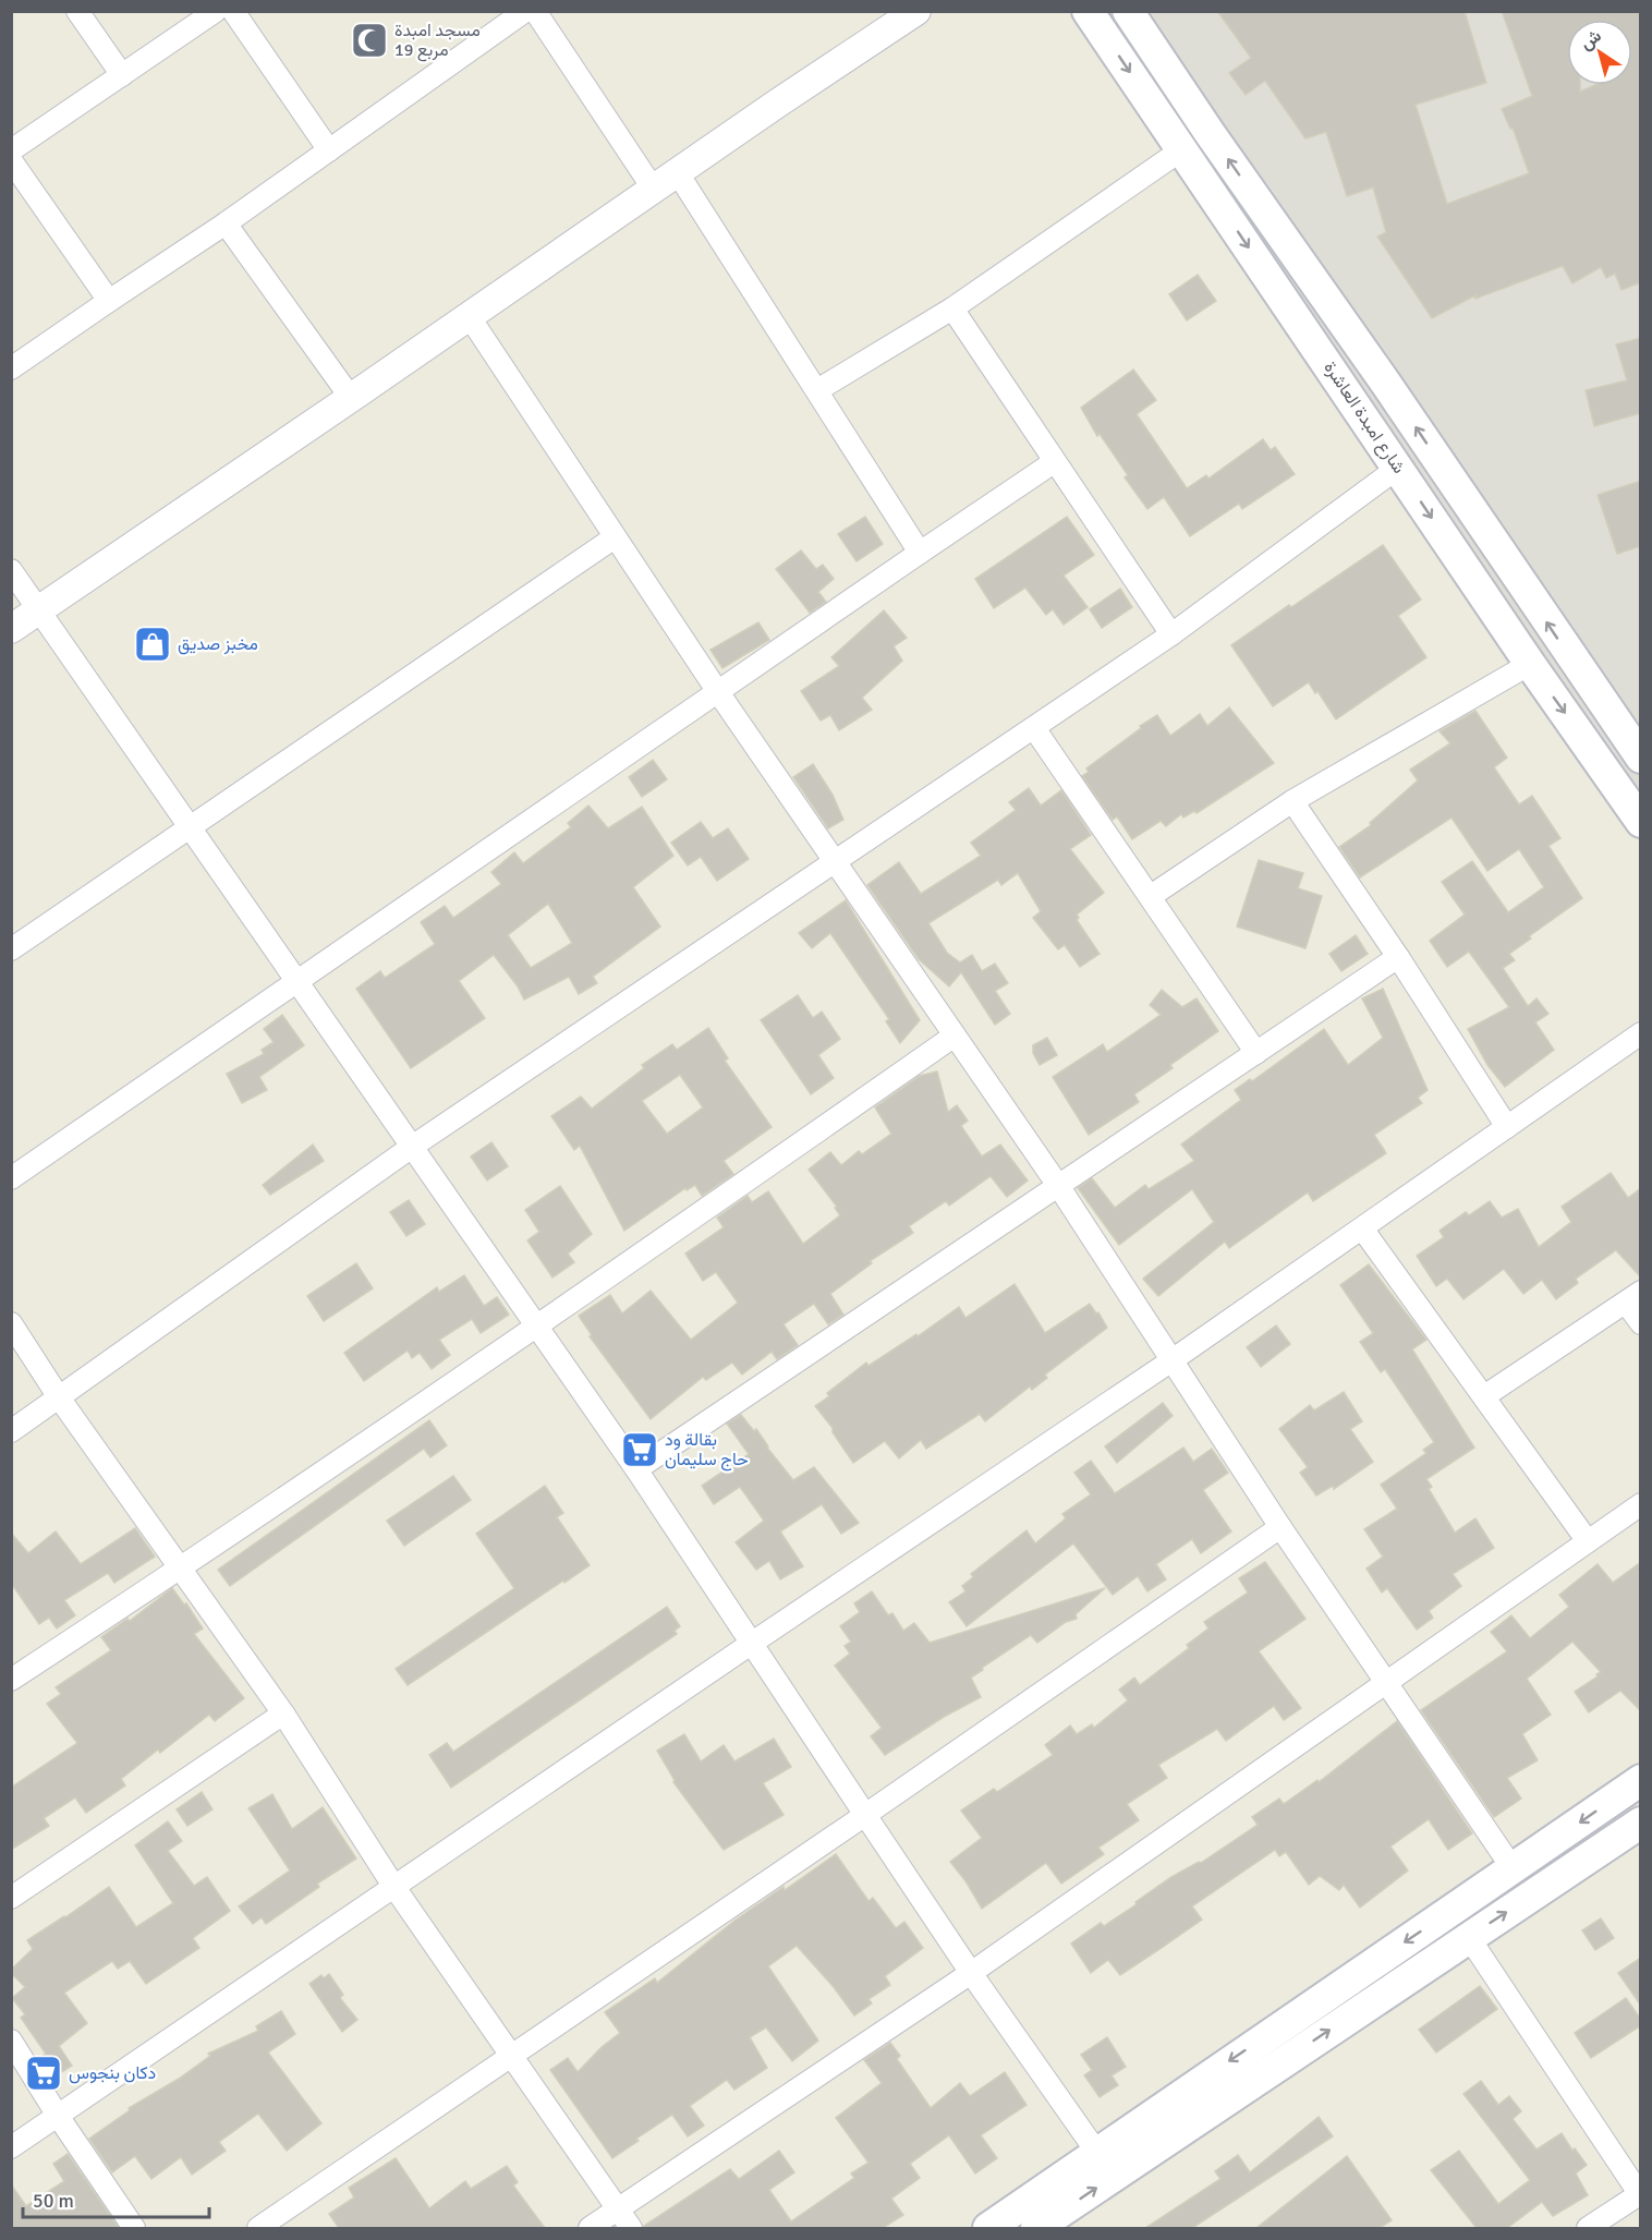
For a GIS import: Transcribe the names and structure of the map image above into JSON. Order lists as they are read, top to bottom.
{
  "streets": {
    "main road": ["شارع امبدة العاشرة"]
  },
  "places": {
    "mosque": ["مسجد امبدة مربع 19"],
    "shop": ["مخبز صديق"],
    "supermarket": ["بقالة ود حاج سليمان", "دكان بنجوس"]
  },
  "scale_bar": "50 m",
  "north": "top left"
}
